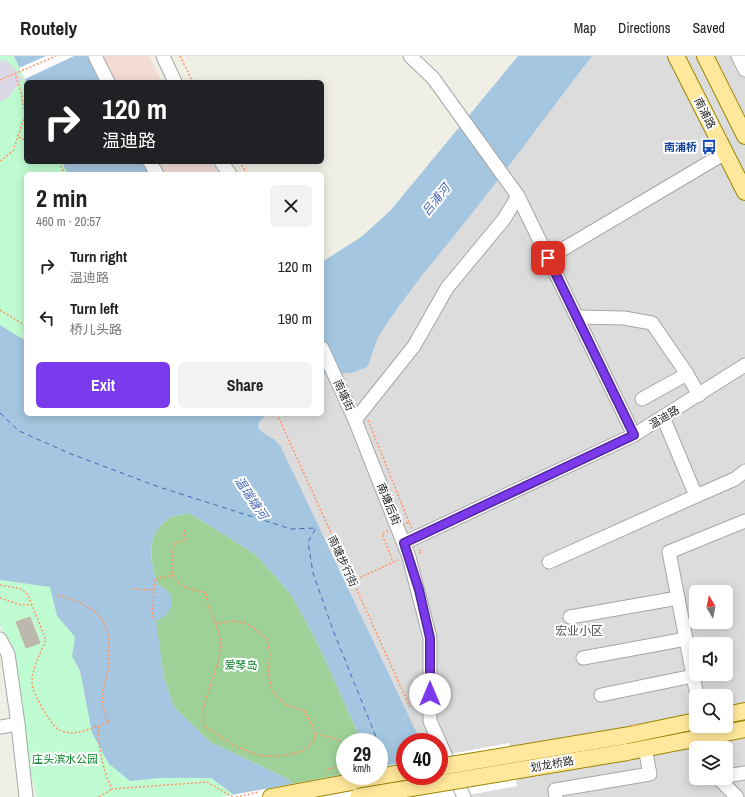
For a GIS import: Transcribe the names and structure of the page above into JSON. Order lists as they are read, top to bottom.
{
  "streets": {
    "main road": ["南浦路", "划龙桥路"],
    "street": ["南塘街", "温迪路", "南塘后街"],
    "path": ["南塘步行街"]
  },
  "crossings": [
    ["南塘街", "南塘后街"],
    ["温迪路", "南塘后街"]
  ],
  "districts": ["宏业小区"],
  "water": ["吕浦河", "温瑞塘河"],
  "parks": ["爱琴岛", "庄头滨水公园"],
  "places": {
    "bus stop": ["南浦桥"]
  },
  "north": "top",
  "page": {
    "header": "Routely",
    "nav": ["Map", "Directions", "Saved"],
    "turn": ["120 m", "温迪路"],
    "heading": ["2 min", "460 m · 20:57"],
    "list": [
      {
        "name": "Turn right",
        "note": "温迪路",
        "value": "120 m"
      },
      {
        "name": "Turn left",
        "note": "桥儿头路",
        "value": "190 m"
      }
    ],
    "buttons": ["Exit", "Share"],
    "speed": "29 km/h",
    "limit": "40"
  }
}
